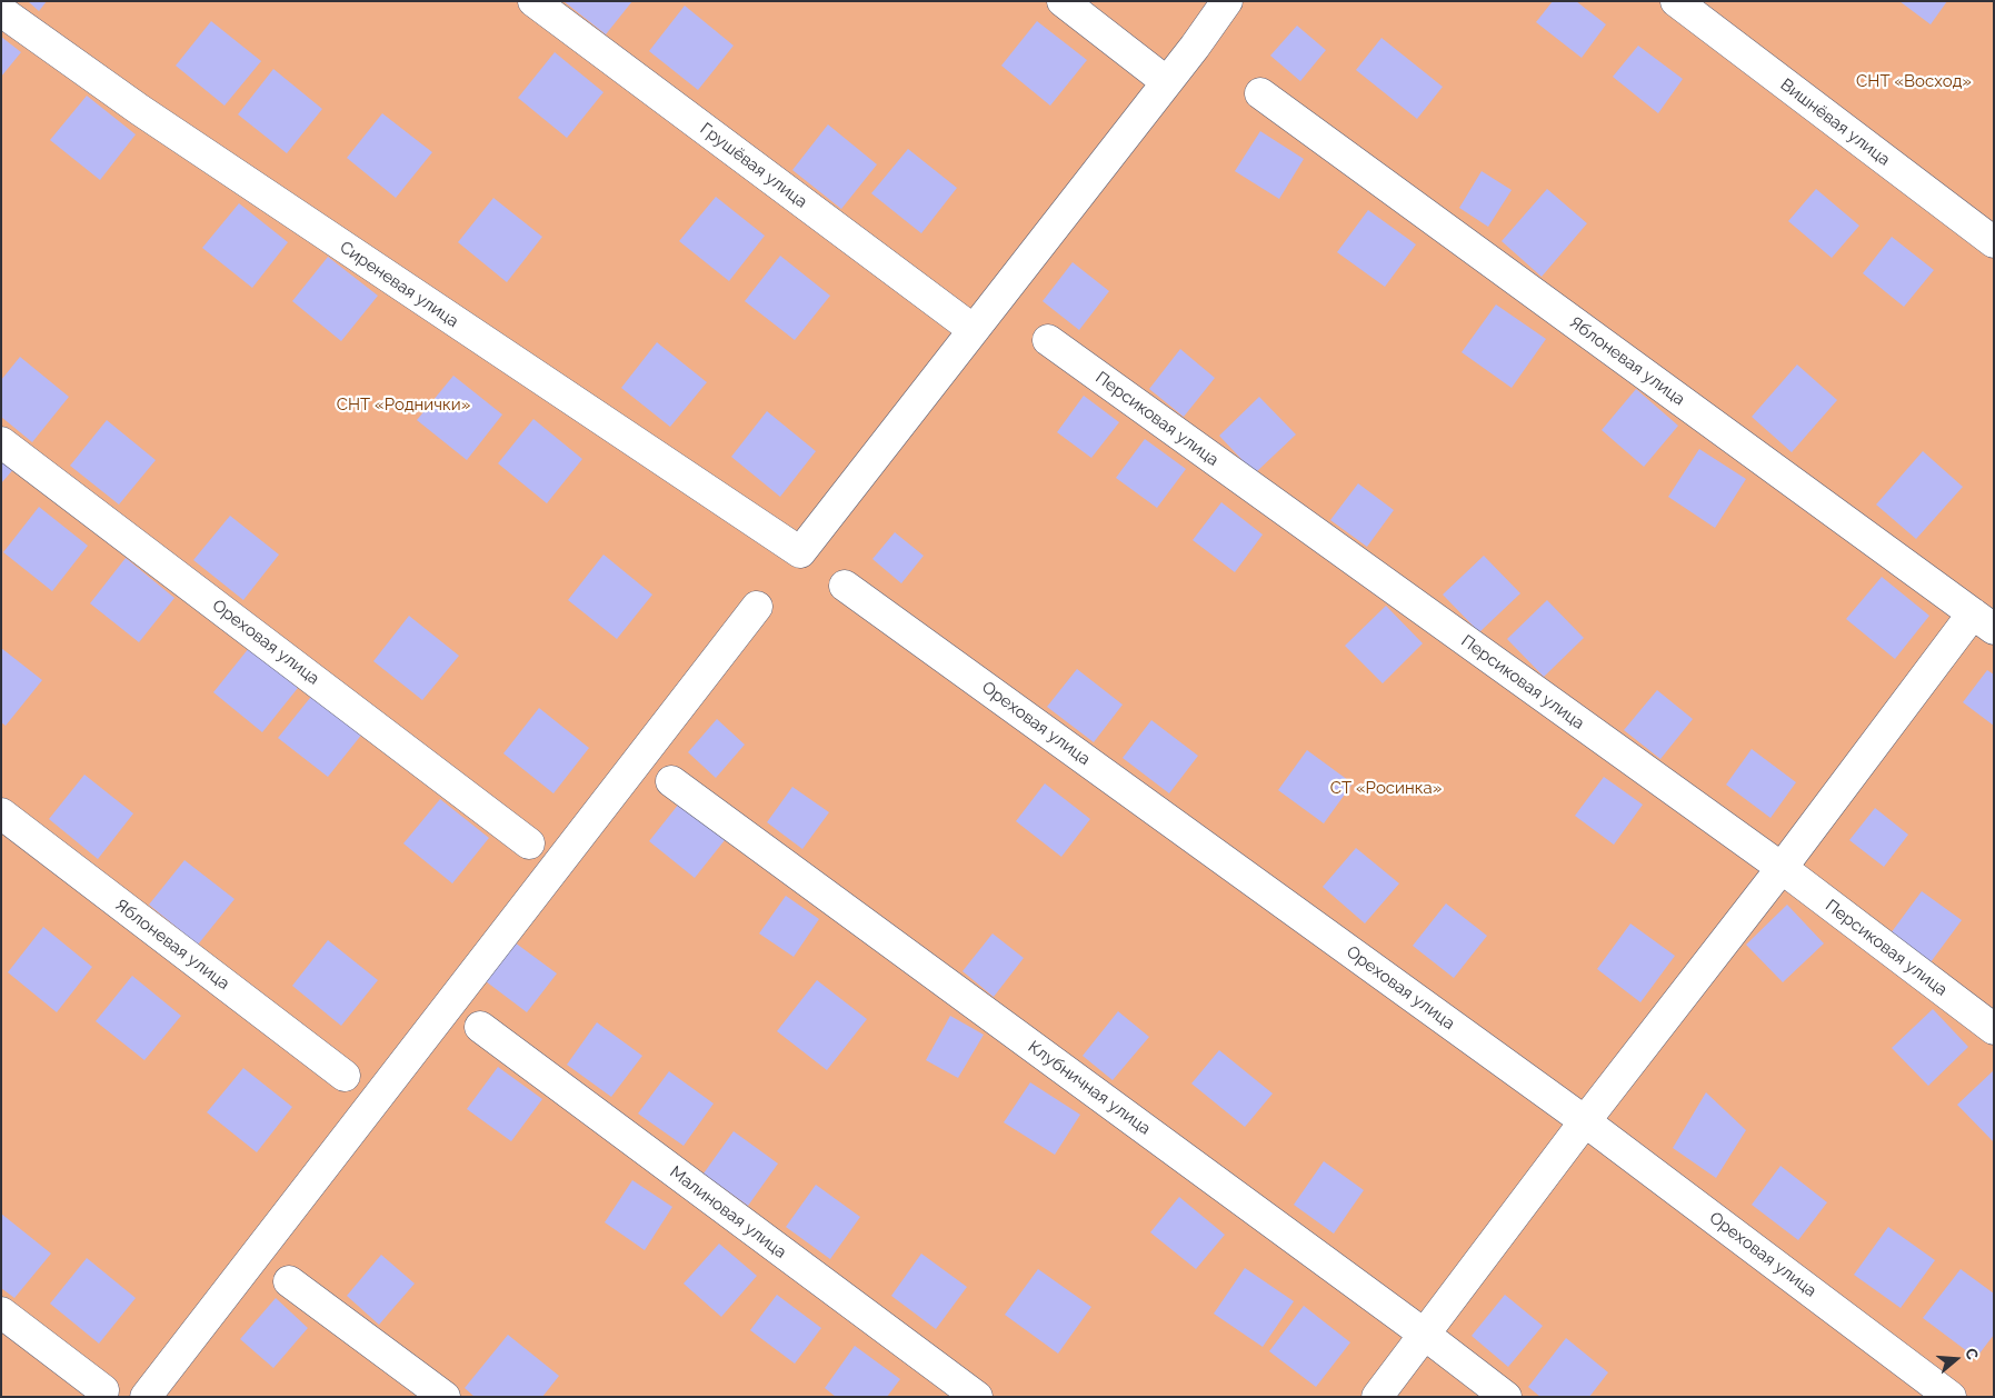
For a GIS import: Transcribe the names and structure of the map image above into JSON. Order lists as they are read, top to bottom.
{
  "streets": {
    "street": [
      "Вишнёвая улица",
      "Грушёвая улица",
      "Сиреневая улица",
      "Яблоневая улица",
      "Персиковая улица",
      "Ореховая улица",
      "Клубничная улица",
      "Малиновая улица"
    ]
  },
  "crossings": [
    ["Грушёвая улица", "Сиреневая улица"]
  ],
  "parks": ["СНТ «Восход»", "СНТ «Роднички»", "СТ «Росинка»"],
  "north": "right"
}
